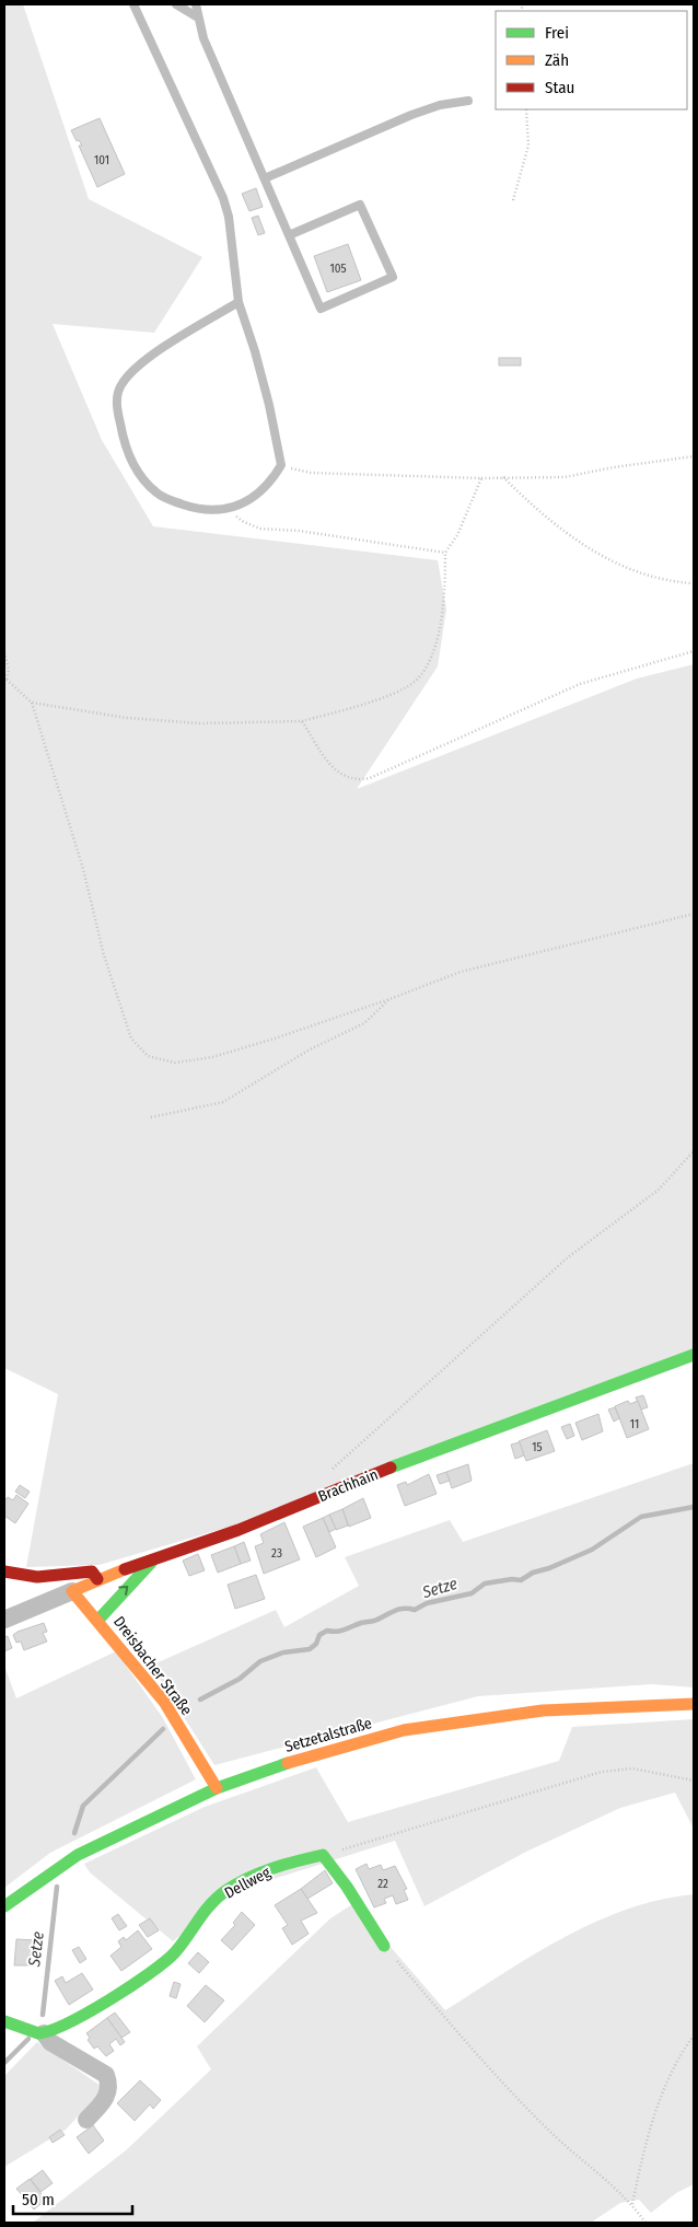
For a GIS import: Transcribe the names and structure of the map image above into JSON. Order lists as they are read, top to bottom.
{
  "streets": {
    "street": [
      "Brachhain",
      "Dreisbacher Straße",
      "Setzetalstraße",
      "Dellweg"
    ]
  },
  "crossings": [
    ["Brachhain", "Dreisbacher Straße"],
    ["Dreisbacher Straße", "Setzetalstraße"]
  ],
  "water": ["Setze"],
  "house_numbers": [
    "101",
    "105",
    "11",
    "15",
    "23",
    "22"
  ],
  "legend": ["Frei", "Zäh", "Stau"],
  "scale_bar": "50 m"
}
